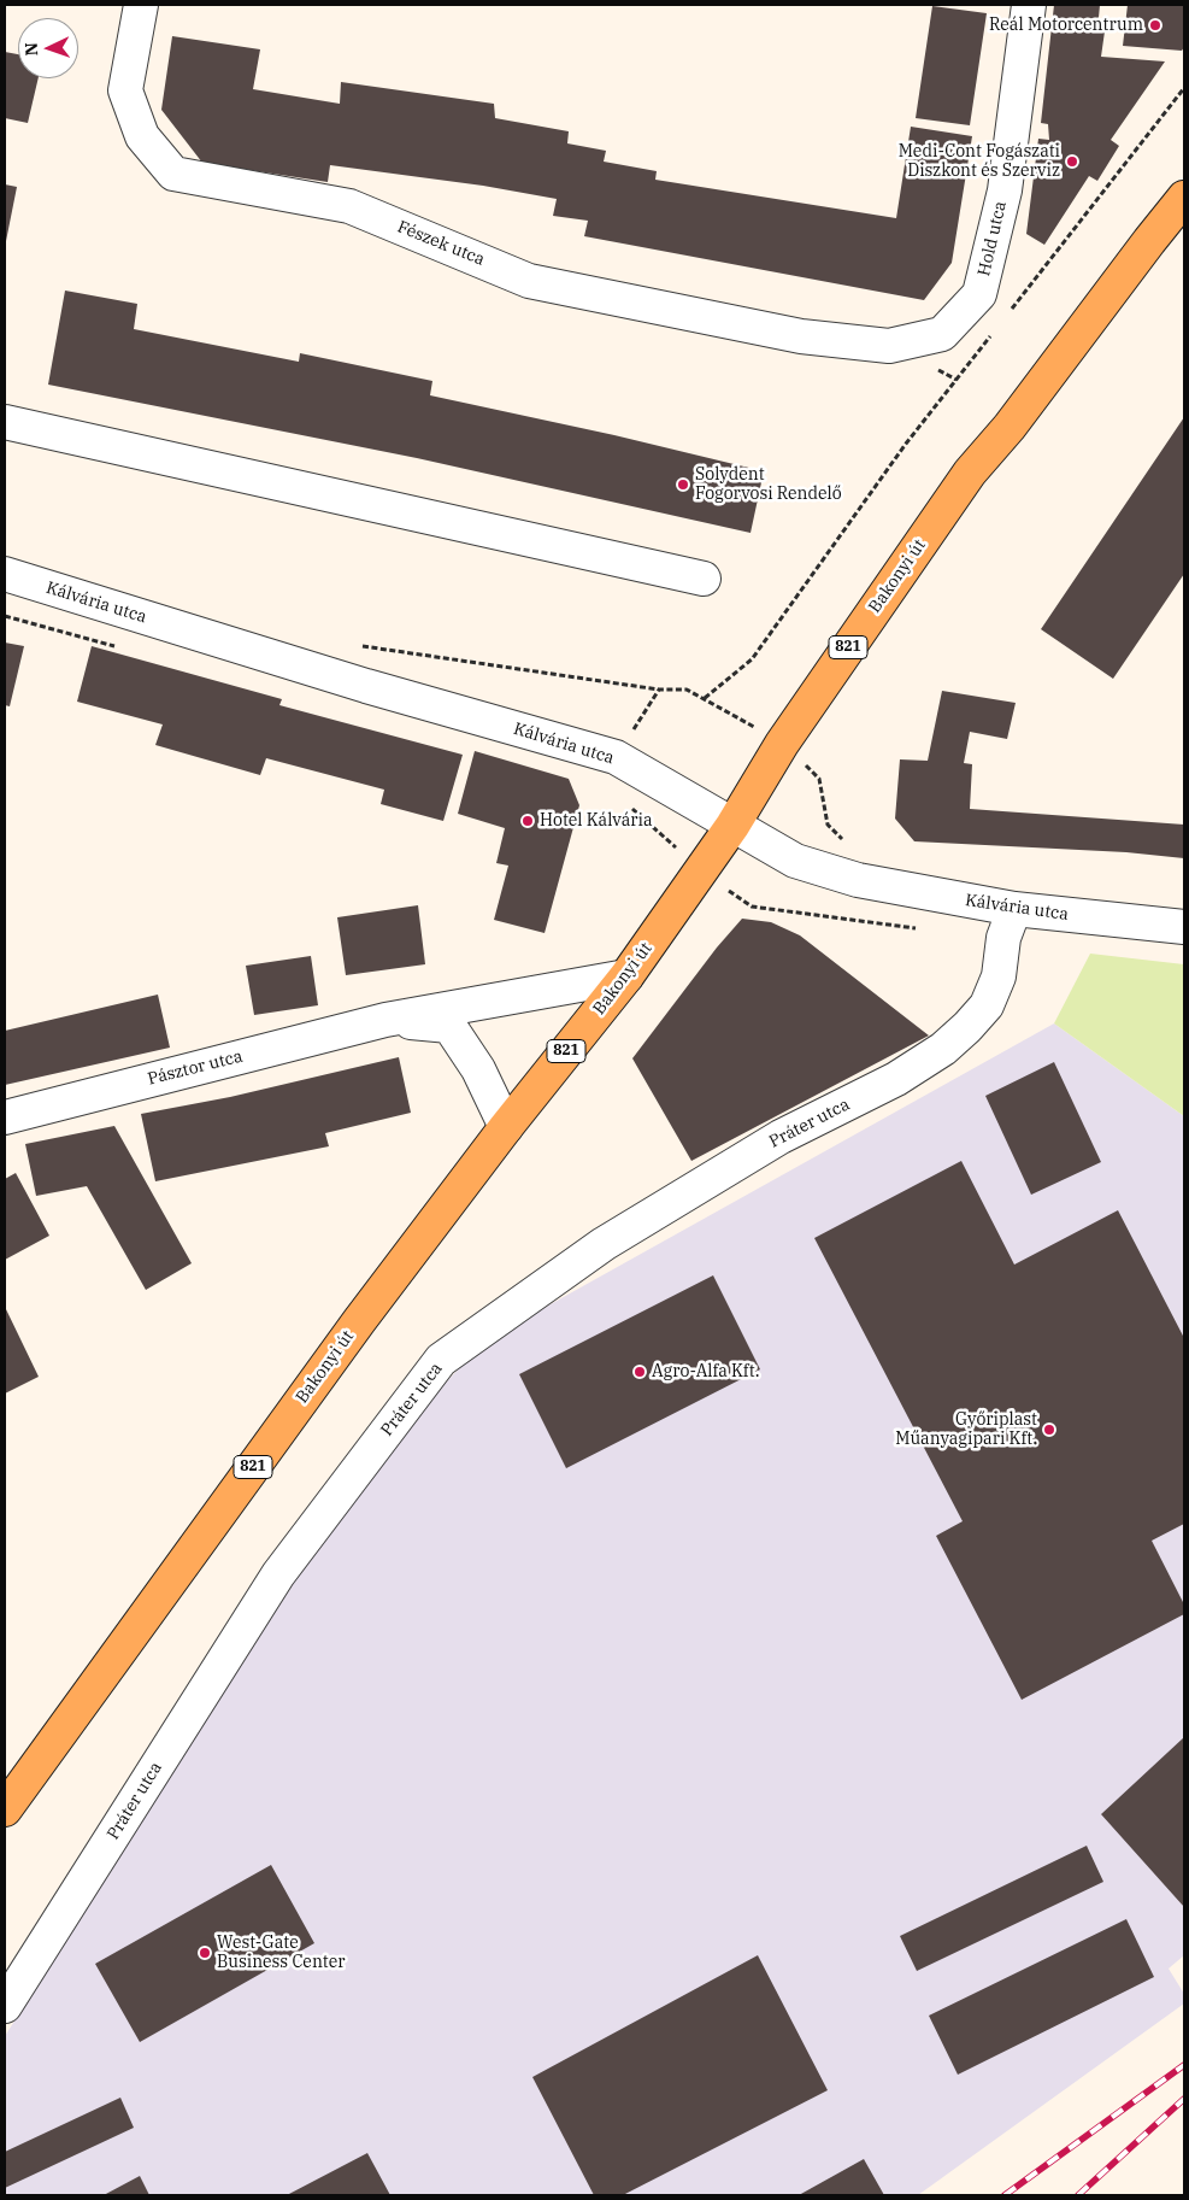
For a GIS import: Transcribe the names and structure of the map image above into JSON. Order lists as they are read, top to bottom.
{
  "streets": {
    "main road": ["Bakonyi út", "821"],
    "street": [
      "Hold utca",
      "Fészek utca",
      "Kálvária utca",
      "Pásztor utca",
      "Práter utca"
    ]
  },
  "crossings": [
    ["Hold utca", "Fészek utca"],
    ["Bakonyi út", "Kálvária utca"],
    ["Bakonyi út", "Pásztor utca"],
    ["Kálvária utca", "Práter utca"]
  ],
  "places": [
    "Reál Motorcentrum",
    "Medi-Cont Fogászati Diszkont és Szerviz",
    "Solydent Fogorvosi Rendelő",
    "Hotel Kálvária",
    "Agro-Alfa Kft.",
    "Győriplast Műanyagipari Kft.",
    "West-Gate Business Center"
  ],
  "north": "left"
}
